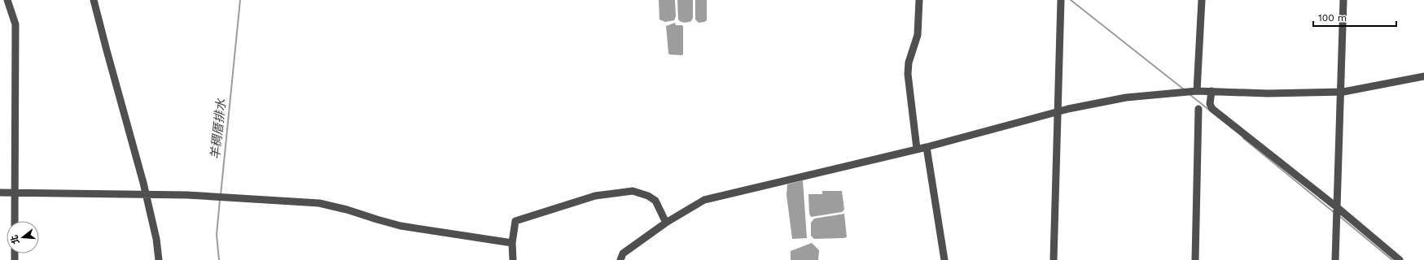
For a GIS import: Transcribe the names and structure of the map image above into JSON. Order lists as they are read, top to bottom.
{
  "water": ["羊稠厝排水"],
  "scale_bar": "100 m",
  "north": "left"
}
